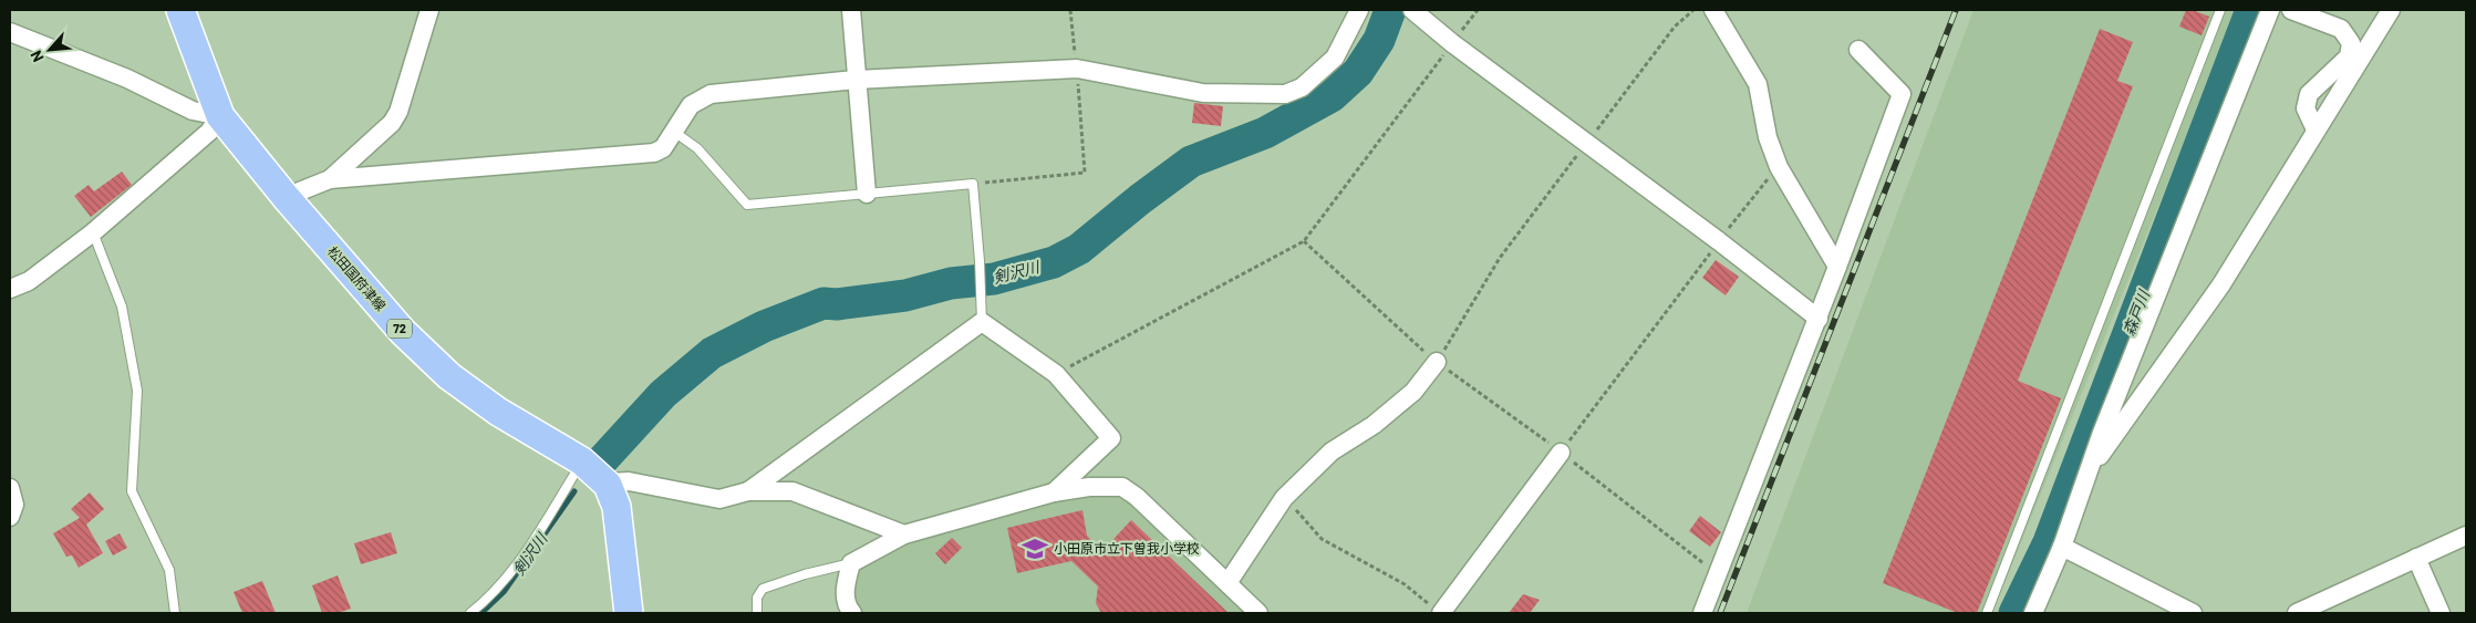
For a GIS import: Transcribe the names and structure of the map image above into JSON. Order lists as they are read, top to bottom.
{
  "streets": {
    "main road": ["松田国府津線", "72"]
  },
  "water": ["剣沢川", "森戸川"],
  "places": {
    "school or university": ["小田原市立下曽我小学校"]
  },
  "north": "bottom left"
}
